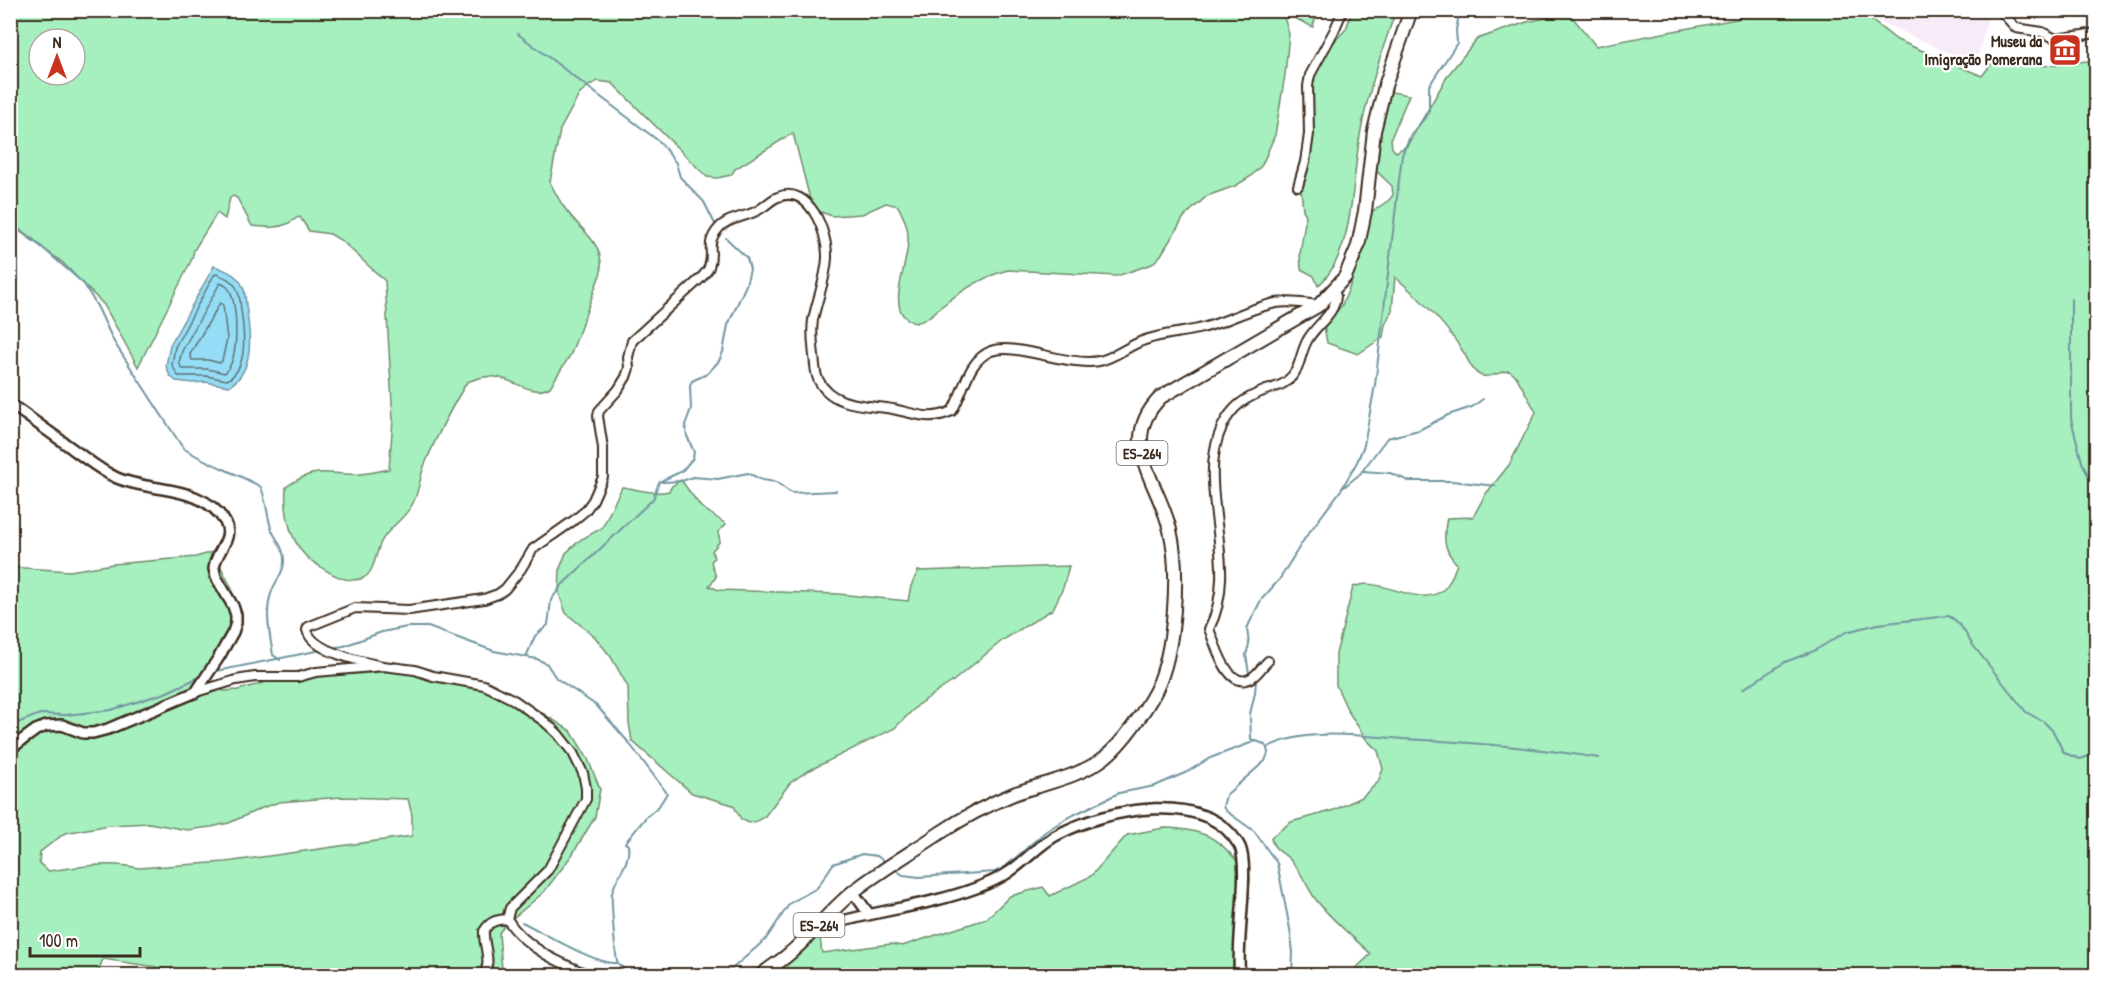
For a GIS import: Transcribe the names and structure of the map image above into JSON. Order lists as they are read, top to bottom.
{
  "streets": {
    "main road": ["ES-264"]
  },
  "places": {
    "museum": ["Museu da Imigração Pomerana"]
  },
  "scale_bar": "100 m",
  "north": "top"
}
